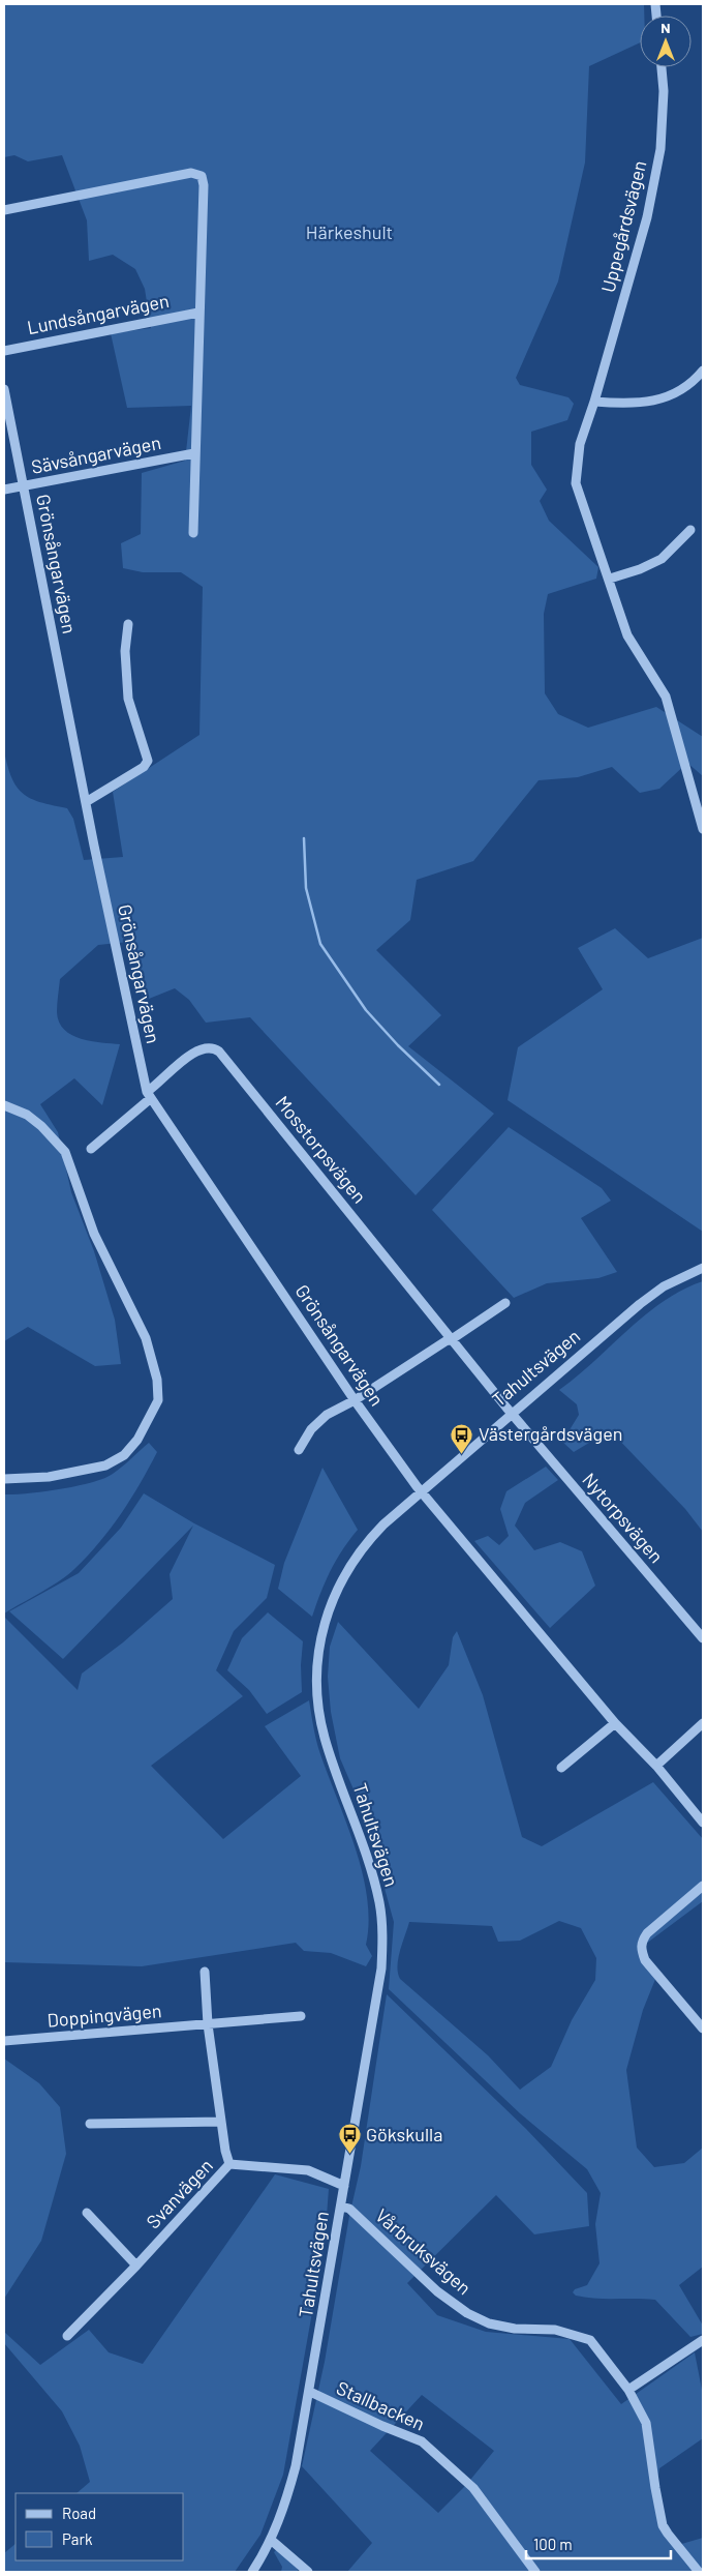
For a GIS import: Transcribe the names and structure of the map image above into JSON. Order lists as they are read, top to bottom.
{
  "streets": {
    "street": [
      "Uppegårdsvägen",
      "Lundsångarvägen",
      "Sävsångarvägen",
      "Grönsångarvägen",
      "Mosstorpsvägen",
      "Tahultsvägen",
      "Nytorpsvägen",
      "Doppingvägen",
      "Svanvägen",
      "Vårbruksvägen",
      "Stallbacken"
    ]
  },
  "crossings": [
    ["Sävsångarvägen", "Grönsångarvägen"],
    ["Grönsångarvägen", "Mosstorpsvägen"],
    ["Grönsångarvägen", "Tahultsvägen"],
    ["Mosstorpsvägen", "Tahultsvägen"],
    ["Mosstorpsvägen", "Nytorpsvägen"],
    ["Tahultsvägen", "Nytorpsvägen"],
    ["Tahultsvägen", "Svanvägen"],
    ["Tahultsvägen", "Vårbruksvägen"],
    ["Tahultsvägen", "Stallbacken"]
  ],
  "parks": ["Härkeshult"],
  "places": {
    "bus stop": ["Västergårdsvägen", "Gökskulla"]
  },
  "legend": ["Road", "Park"],
  "scale_bar": "100 m",
  "north": "top"
}
